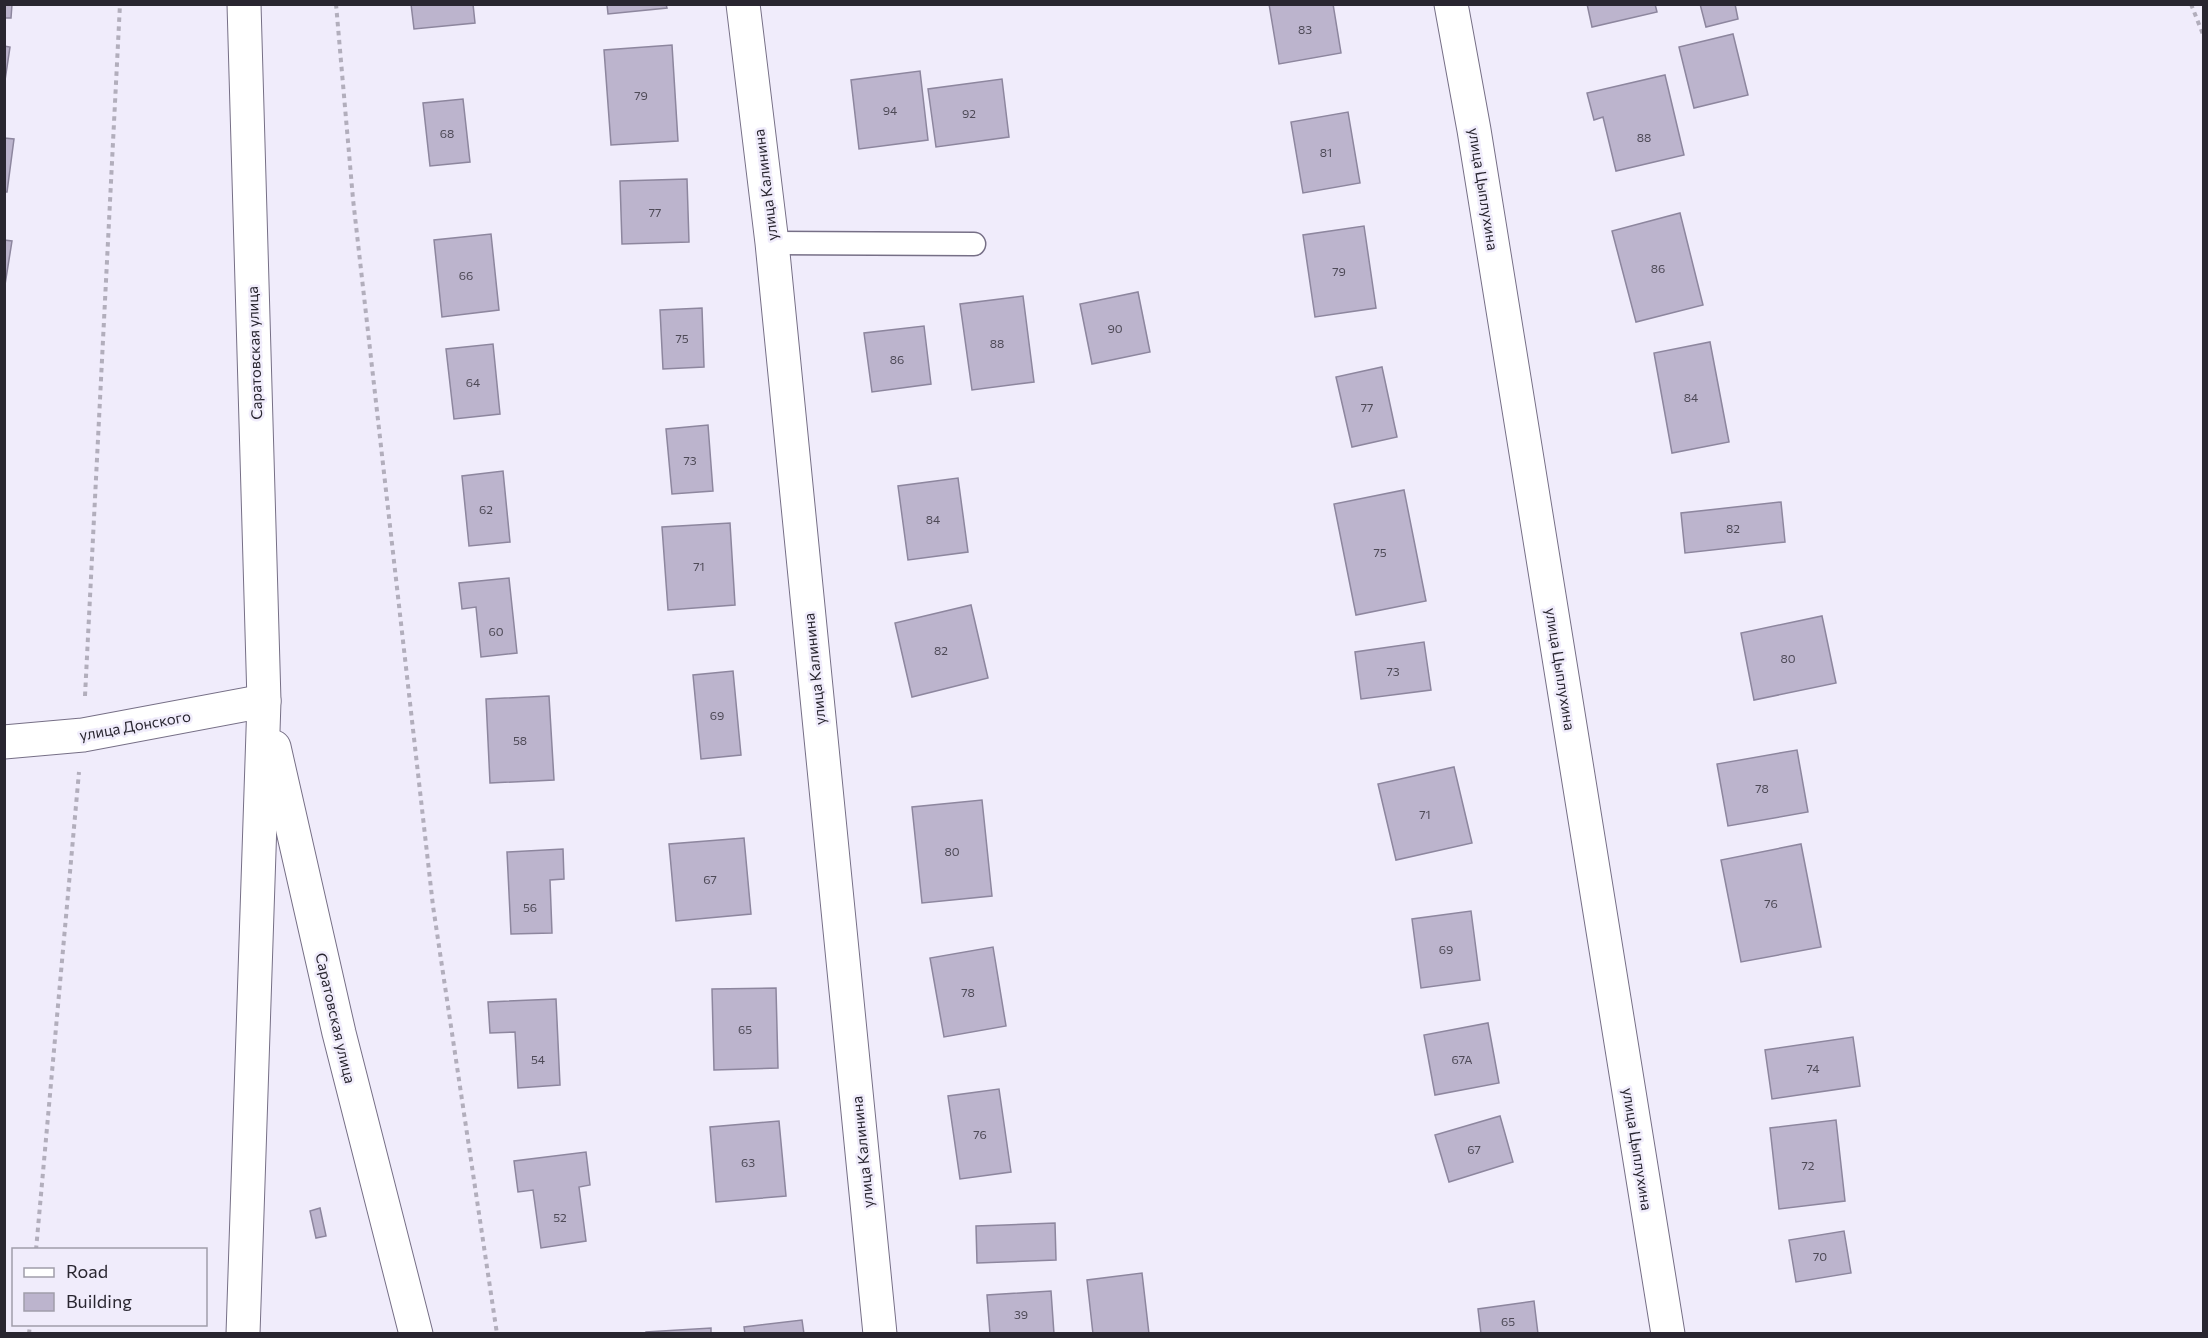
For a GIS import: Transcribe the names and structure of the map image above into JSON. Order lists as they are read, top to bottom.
{
  "streets": {
    "street": [
      "улица Калинина",
      "улица Цыплухина",
      "Саратовская улица",
      "улица Донского"
    ]
  },
  "crossings": [
    ["Саратовская улица", "улица Донского"]
  ],
  "house_numbers": [
    "83",
    "79",
    "94",
    "92",
    "68",
    "88",
    "81",
    "77",
    "86",
    "79",
    "66",
    "90",
    "75",
    "88",
    "86",
    "64",
    "84",
    "77",
    "73",
    "62",
    "84",
    "82",
    "75",
    "71",
    "60",
    "82",
    "80",
    "73",
    "69",
    "58",
    "78",
    "71",
    "80",
    "67",
    "76",
    "56",
    "69",
    "78",
    "65",
    "54",
    "67А",
    "74",
    "76",
    "67",
    "63",
    "72",
    "52",
    "70",
    "39",
    "65"
  ],
  "legend": ["Road", "Building"]
}
